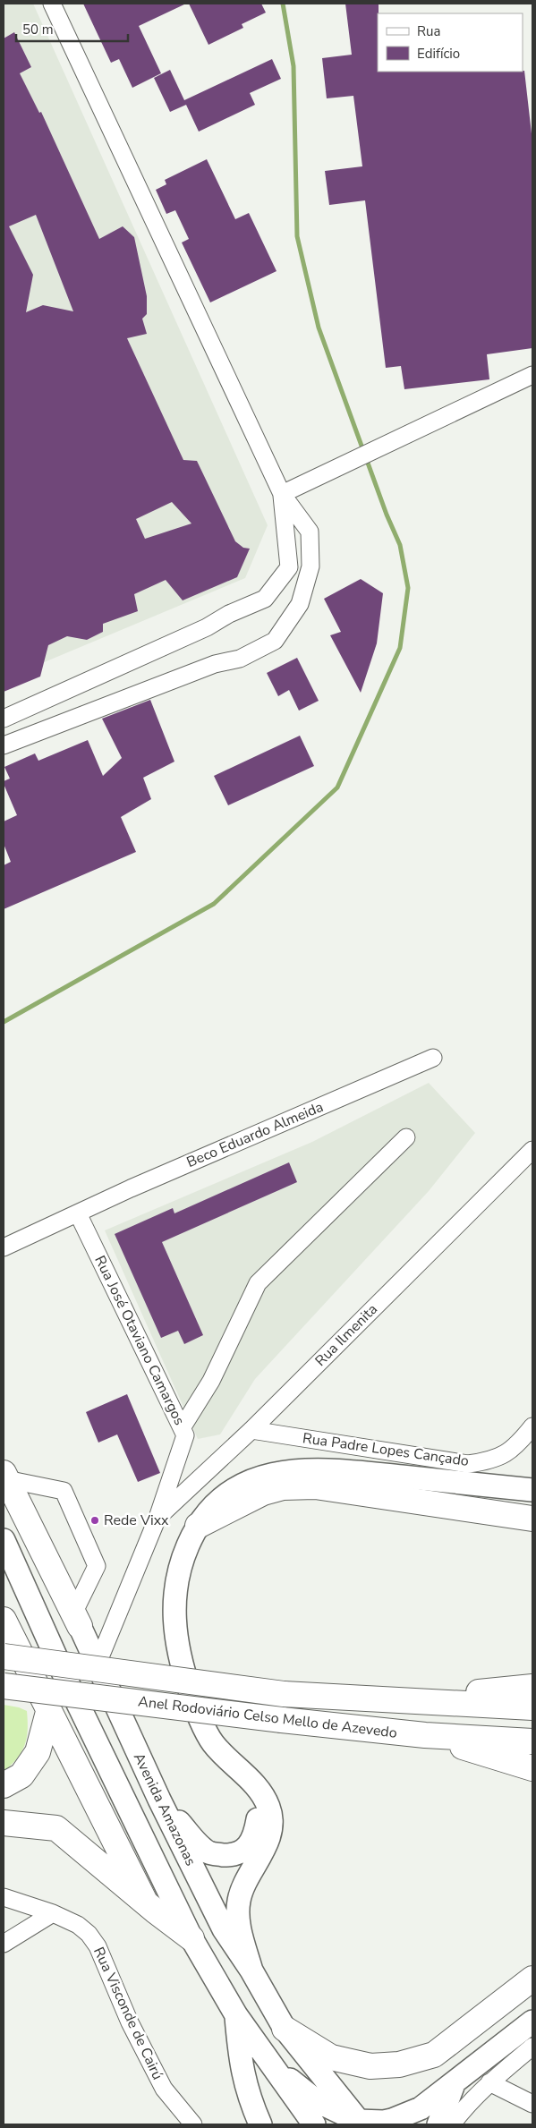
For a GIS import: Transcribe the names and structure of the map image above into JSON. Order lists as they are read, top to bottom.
{
  "streets": {
    "highway": ["Anel Rodoviário Celso Mello de Azevedo", "Avenida Amazonas"],
    "street": [
      "Beco Eduardo Almeida",
      "Rua Ilmenita",
      "Rua José Otaviano Camargos",
      "Rua Padre Lopes Cançado",
      "Rua Visconde de Cairú"
    ]
  },
  "crossings": [
    ["Beco Eduardo Almeida", "Rua José Otaviano Camargos"],
    ["Rua Ilmenita", "Rua José Otaviano Camargos"],
    ["Rua Ilmenita", "Rua Padre Lopes Cançado"],
    ["Rua José Otaviano Camargos", "Avenida Amazonas"]
  ],
  "places": ["Rede Vixx"],
  "legend": ["Rua", "Edifício"],
  "scale_bar": "50 m"
}
